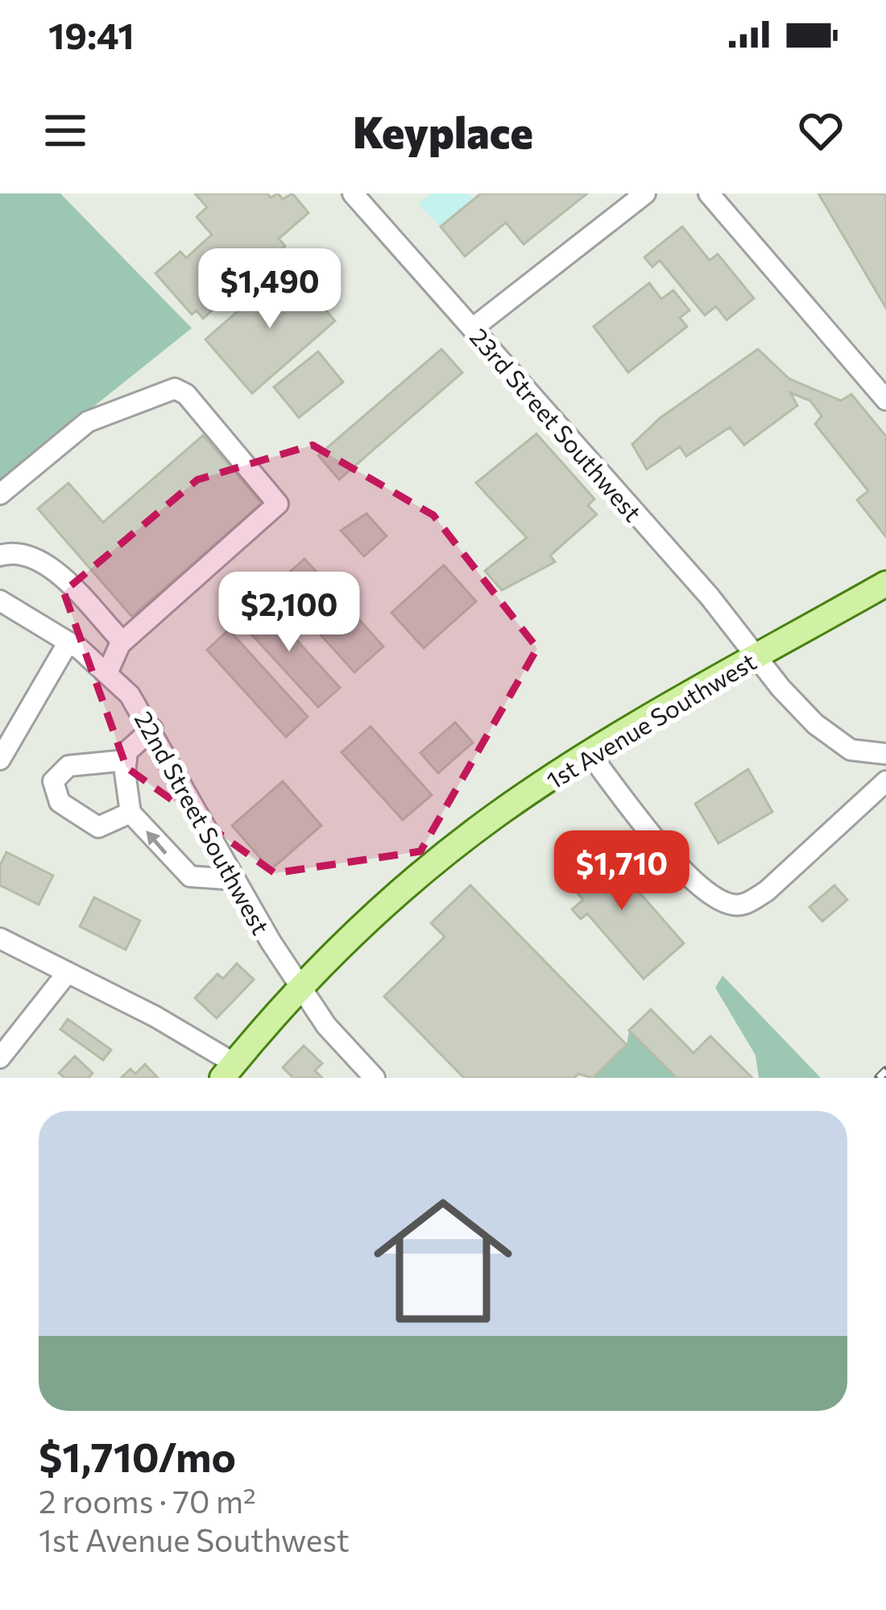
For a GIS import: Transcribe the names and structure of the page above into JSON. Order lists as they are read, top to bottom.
{
  "streets": {
    "main road": ["1st Avenue Southwest"],
    "street": ["23rd Street Southwest", "22nd Street Southwest"]
  },
  "crossings": [
    ["23rd Street Southwest", "1st Avenue Southwest"],
    ["1st Avenue Southwest", "22nd Street Southwest"]
  ],
  "page": {
    "status": "19:41",
    "header": "Keyplace",
    "price": ["$1,490", "$2,100", "$1,710"],
    "list": [
      {
        "name": "$1,710/mo",
        "note": "2 rooms · 70 m² · 1st Avenue Southwest"
      }
    ]
  }
}
